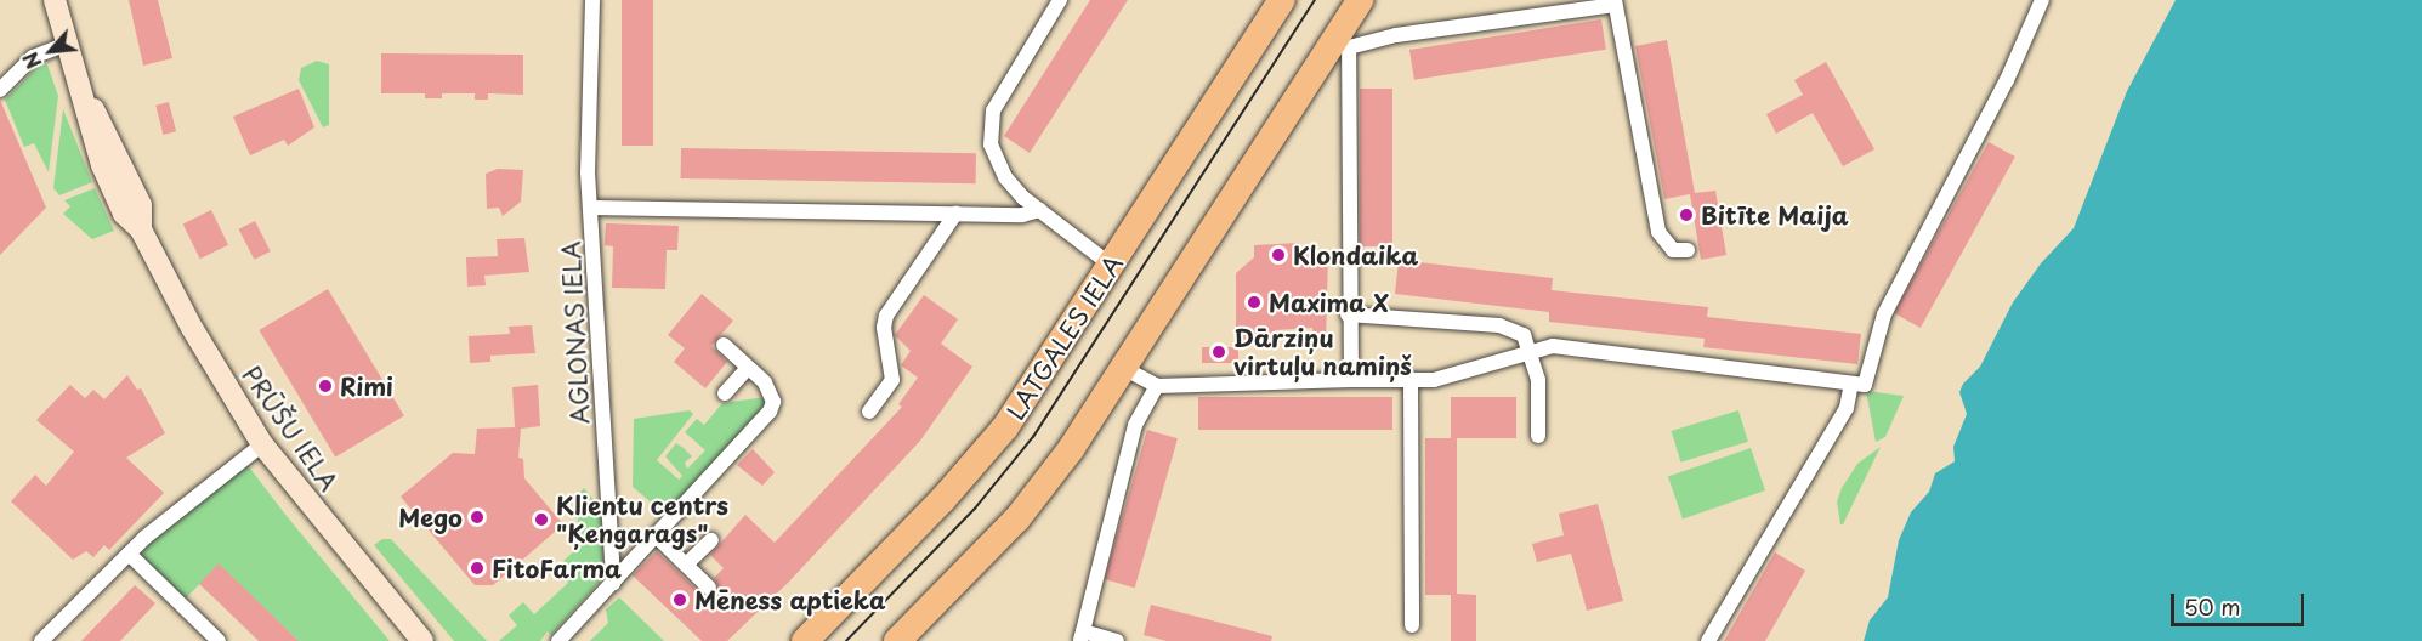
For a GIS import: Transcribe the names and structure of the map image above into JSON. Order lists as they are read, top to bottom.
{
  "streets": {
    "highway": ["LATGALES IELA"],
    "street": ["AGLONAS IELA", "PRŪŠU IELA"]
  },
  "places": [
    "Bitīte Maija",
    "Klondaika",
    "Maxima X",
    "Dārziņu virtuļu namiņš",
    "Rimi",
    "Mego",
    "Klientu centrs \"Ķengarags\"",
    "FitoFarma",
    "Mēness aptieka"
  ],
  "scale_bar": "50 m",
  "north": "bottom left"
}
